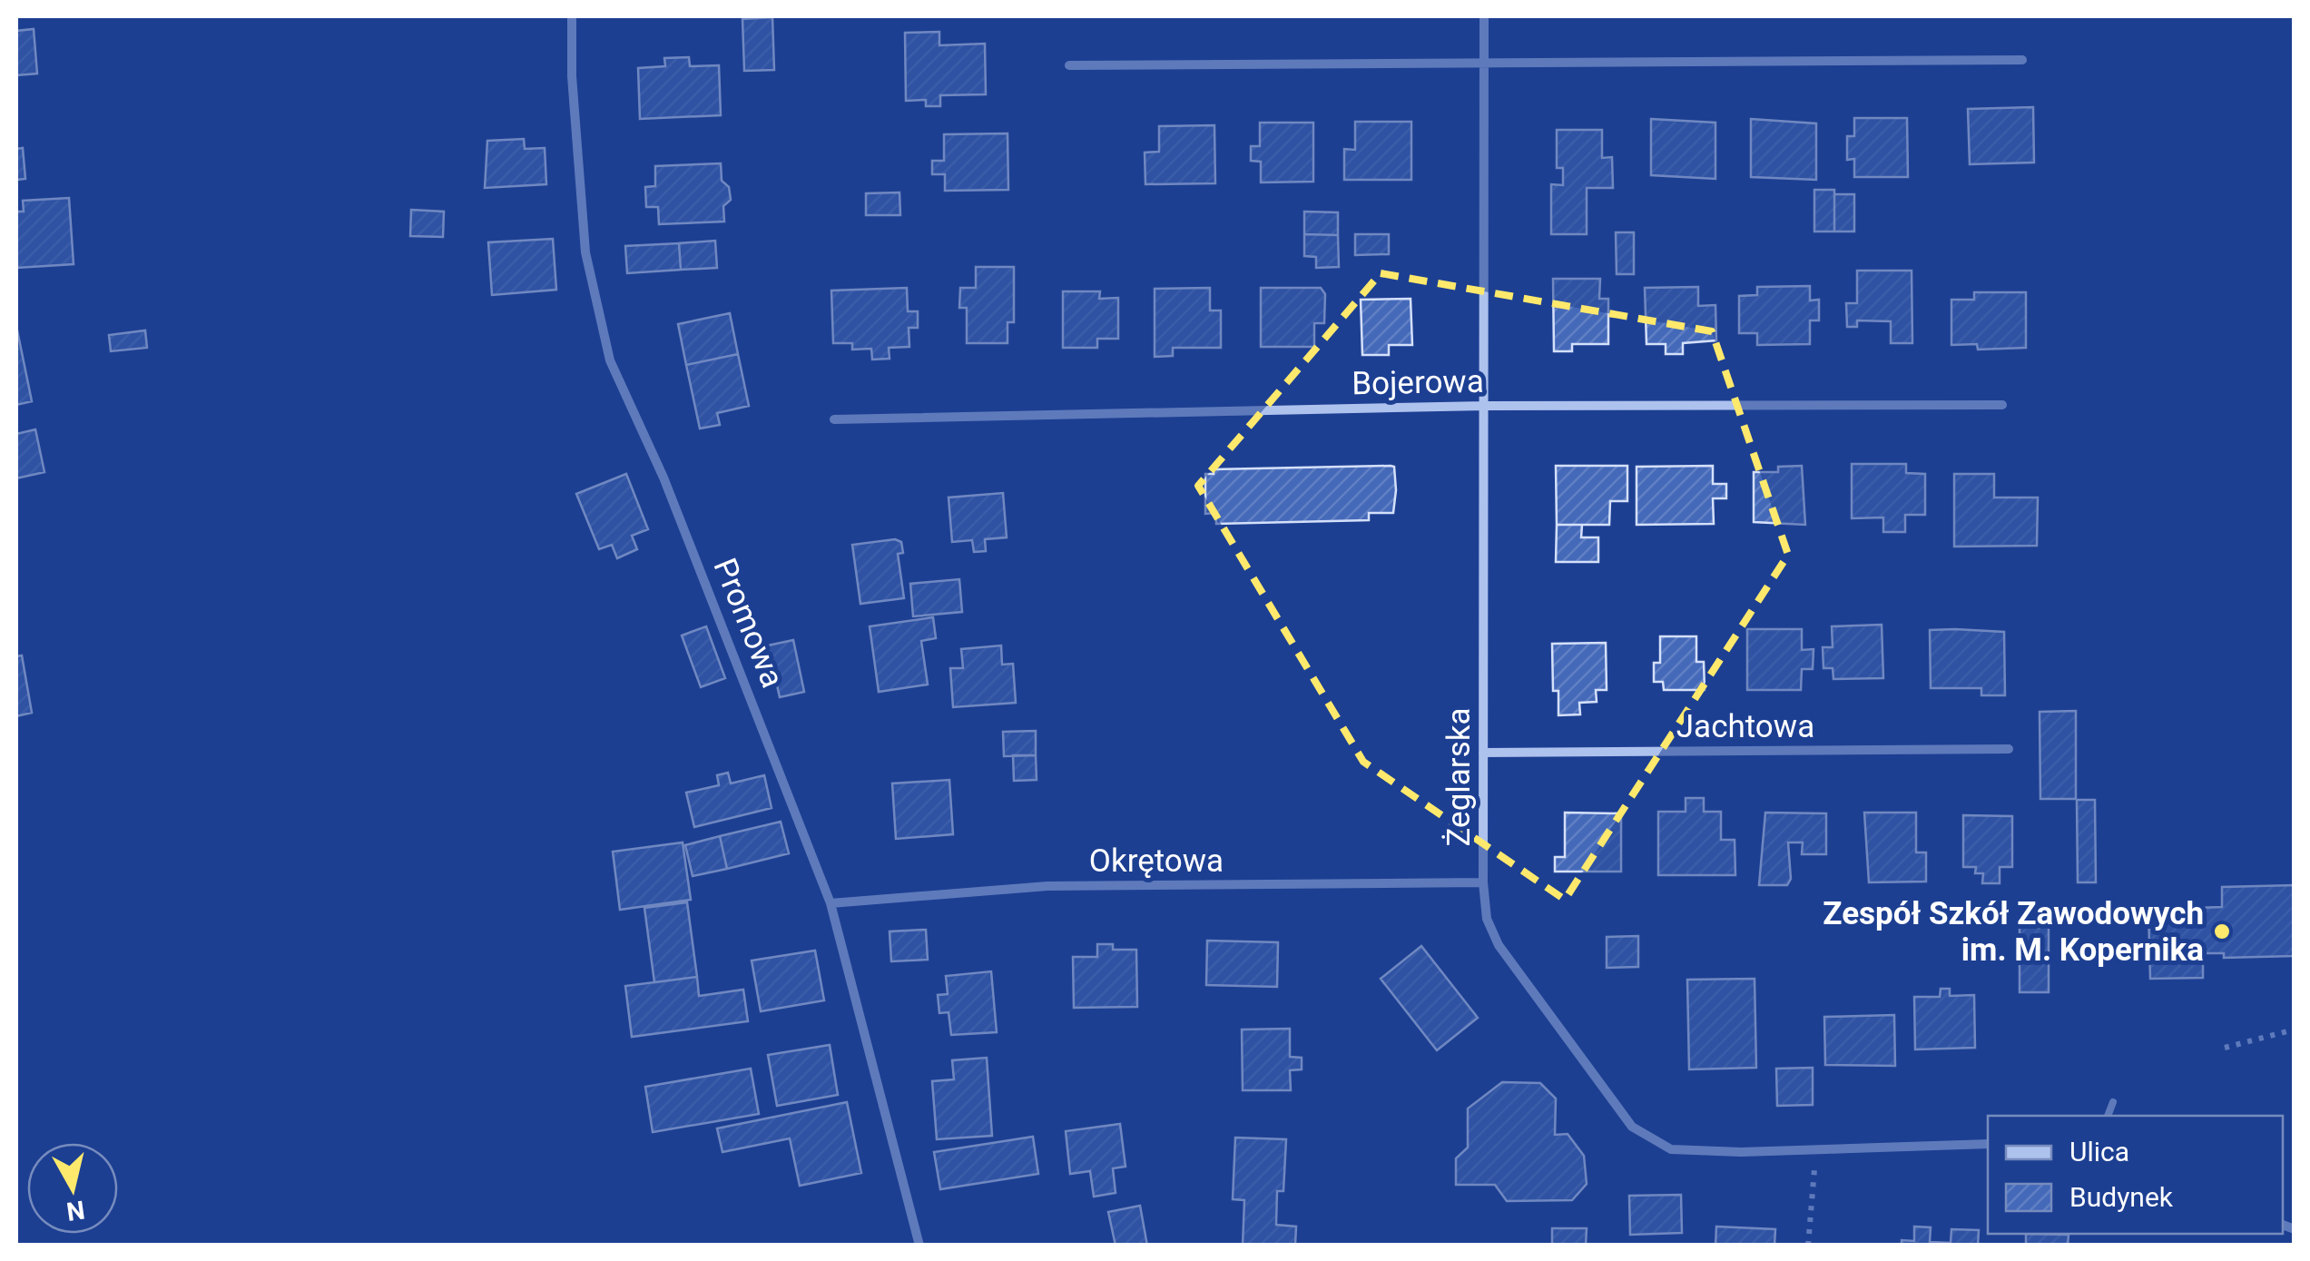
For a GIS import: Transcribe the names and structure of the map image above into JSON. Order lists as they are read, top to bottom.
{
  "streets": {
    "street": [
      "Bojerowa",
      "Promowa",
      "Jachtowa",
      "Żeglarska",
      "Okrętowa"
    ]
  },
  "crossings": [
    ["Bojerowa", "Żeglarska"],
    ["Promowa", "Okrętowa"],
    ["Jachtowa", "Żeglarska"],
    ["Żeglarska", "Okrętowa"]
  ],
  "places": ["Zespół Szkół Zawodowych im. M. Kopernika"],
  "legend": ["Ulica", "Budynek"],
  "north": "bottom"
}
